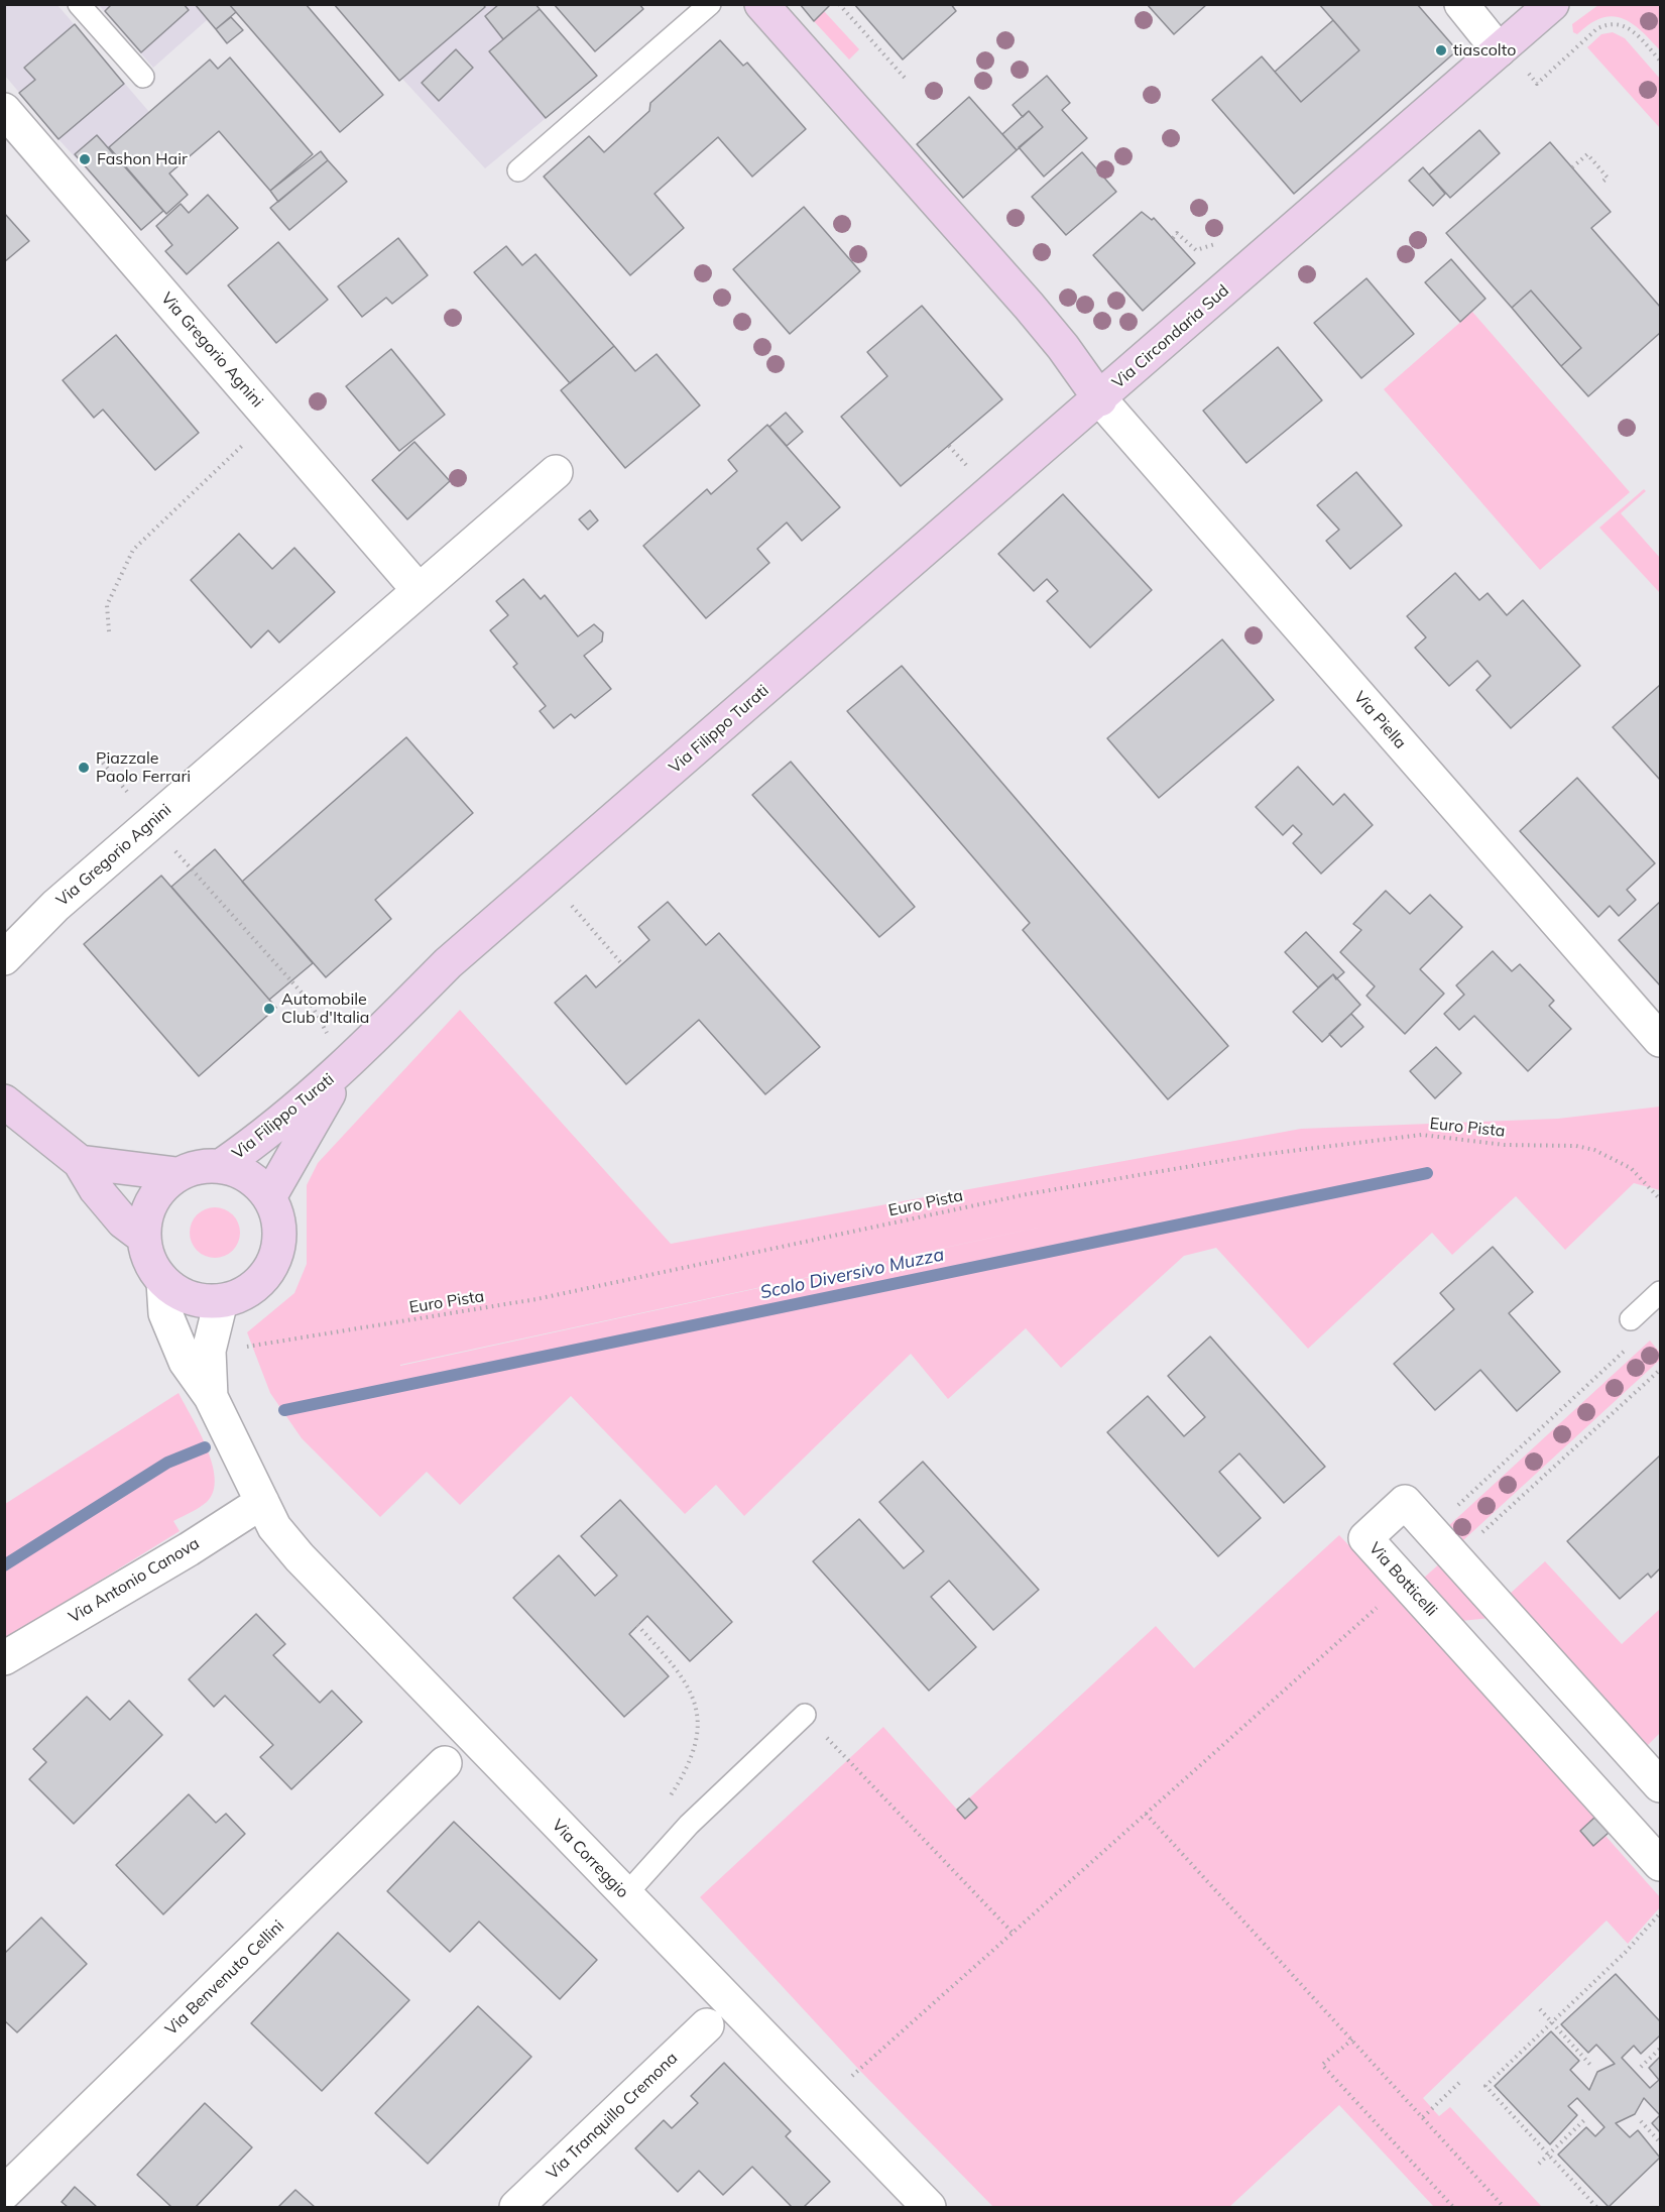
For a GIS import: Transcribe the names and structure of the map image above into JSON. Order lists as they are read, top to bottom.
{
  "streets": {
    "main road": ["Via Circondaria Sud", "Via Filippo Turati"],
    "street": [
      "Via Gregorio Agnini",
      "Via Piella",
      "Via Botticelli",
      "Via Antonio Canova",
      "Via Correggio",
      "Via Benvenuto Cellini",
      "Via Tranquillo Cremona"
    ],
    "path": ["Euro Pista"]
  },
  "crossings": [
    ["Via Circondaria Sud", "Via Piella"],
    ["Via Circondaria Sud", "Via Filippo Turati"],
    ["Via Piella", "Via Filippo Turati"],
    ["Via Antonio Canova", "Via Correggio"]
  ],
  "water": ["Scolo Diversivo Muzza"],
  "places": [
    "tiascolto",
    "Fashon Hair",
    "Piazzale Paolo Ferrari",
    "Automobile Club d'Italia"
  ]
}
